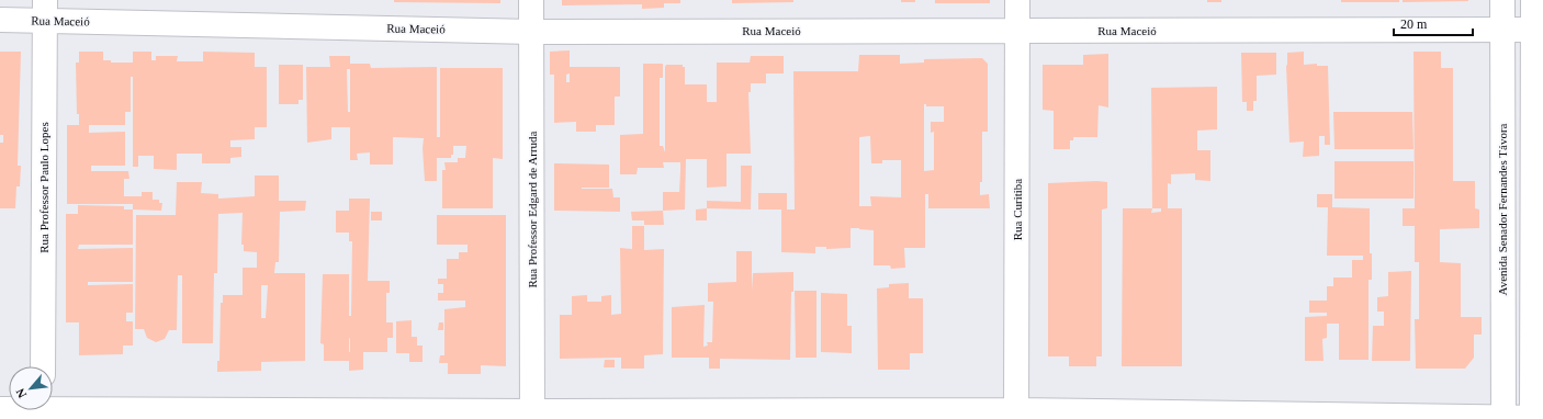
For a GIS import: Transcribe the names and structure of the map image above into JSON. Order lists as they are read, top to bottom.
{
  "streets": {
    "street": [
      "Rua Maceió",
      "Rua Professor Paulo Lopes",
      "Rua Professor Edgard de Arruda",
      "Rua Curitiba",
      "Avenida Senador Fernandes Távora"
    ]
  },
  "crossings": [
    ["Rua Maceió", "Rua Professor Paulo Lopes"],
    ["Rua Maceió", "Rua Professor Edgard de Arruda"],
    ["Rua Maceió", "Rua Curitiba"],
    ["Rua Maceió", "Avenida Senador Fernandes Távora"]
  ],
  "scale_bar": "20 m",
  "north": "bottom left"
}
